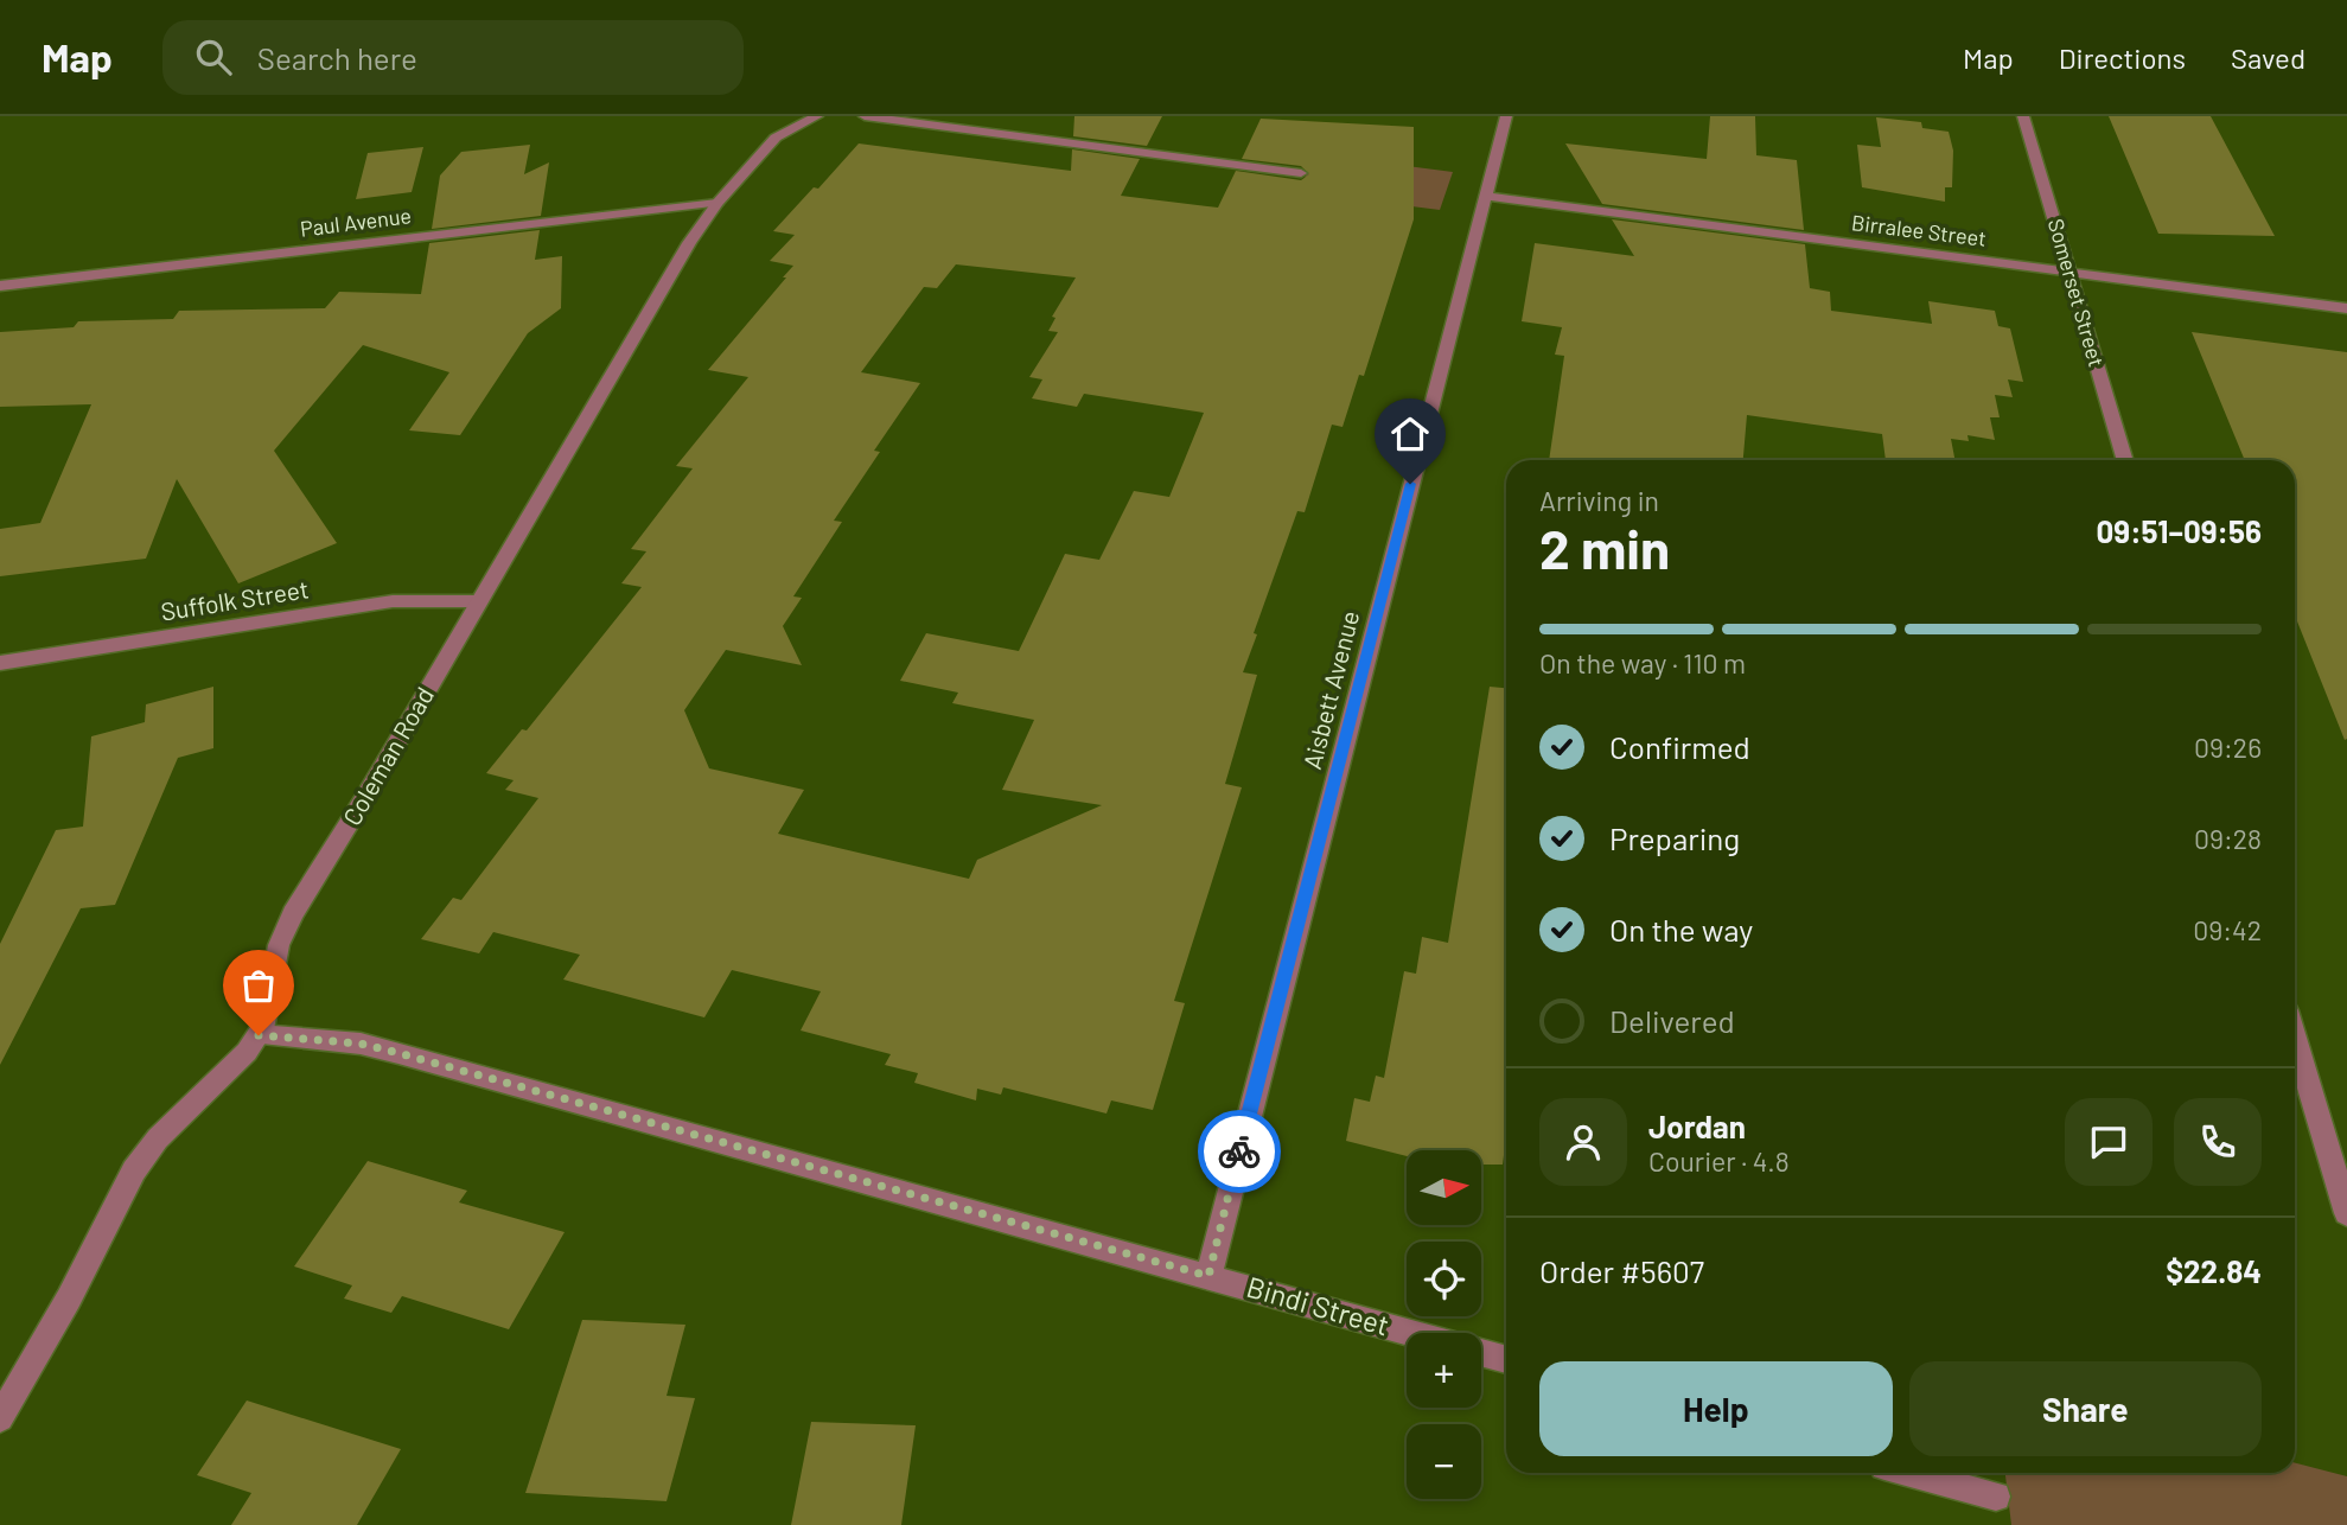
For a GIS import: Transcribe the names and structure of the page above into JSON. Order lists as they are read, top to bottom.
{
  "streets": {
    "street": [
      "Paul Avenue",
      "Birralee Street",
      "Somerset Street",
      "Suffolk Street",
      "Aisbett Avenue",
      "Coleman Road",
      "Bindi Street"
    ]
  },
  "crossings": [
    ["Paul Avenue", "Coleman Road"],
    ["Birralee Street", "Somerset Street"],
    ["Birralee Street", "Aisbett Avenue"],
    ["Suffolk Street", "Coleman Road"],
    ["Aisbett Avenue", "Bindi Street"],
    ["Coleman Road", "Bindi Street"]
  ],
  "north": "right",
  "page": {
    "header": "Map",
    "search": "Search here",
    "nav": ["Map", "Directions", "Saved"],
    "heading": ["2 min", "Arriving in", "09:51–09:56"],
    "panel": [
      "Jordan",
      "Courier · 4.8",
      "Order #5607",
      "$22.84"
    ],
    "bar": "On the way · 110 m",
    "list": [
      ["Confirmed", "09:26"],
      ["Preparing", "09:28"],
      ["On the way", "09:42"],
      "Delivered"
    ],
    "map_buttons": ["+", "−"],
    "buttons": ["Help", "Share"]
  }
}
